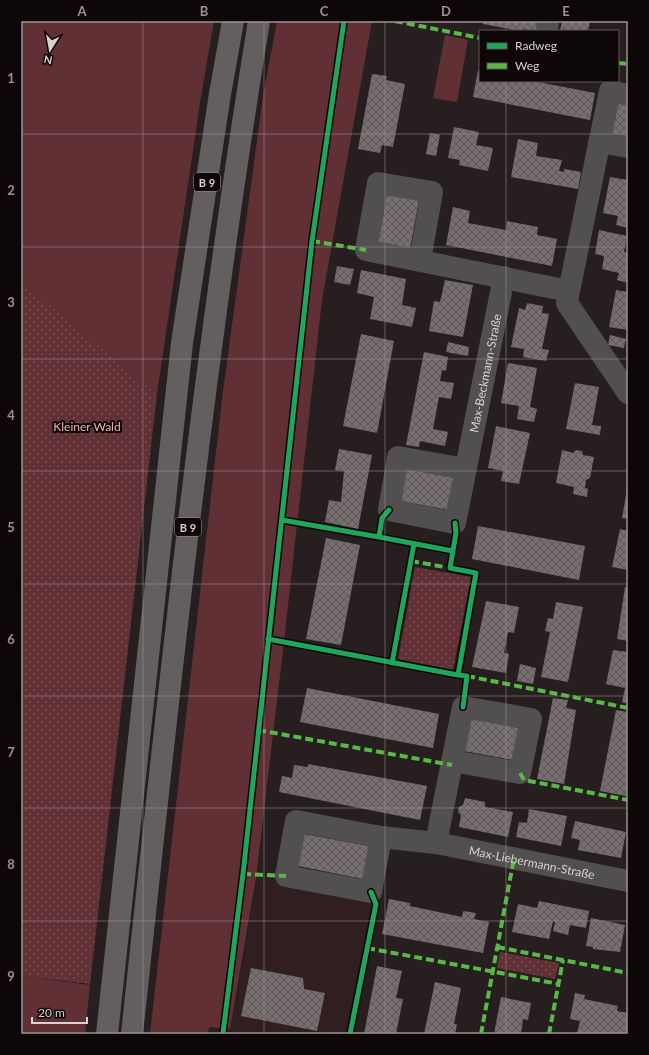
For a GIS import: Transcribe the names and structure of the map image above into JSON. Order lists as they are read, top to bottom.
{
  "streets": {
    "highway": ["B 9"],
    "street": ["Max-Beckmann-Straße", "Max-Liebermann-Straße"]
  },
  "parks": ["Kleiner Wald"],
  "legend": ["Radweg", "Weg"],
  "scale_bar": "20 m",
  "north": "bottom",
  "grid": {
    "columns": [
      "A",
      "B",
      "C",
      "D",
      "E"
    ],
    "rows": [
      "1",
      "2",
      "3",
      "4",
      "5",
      "6",
      "7",
      "8",
      "9"
    ]
  }
}
